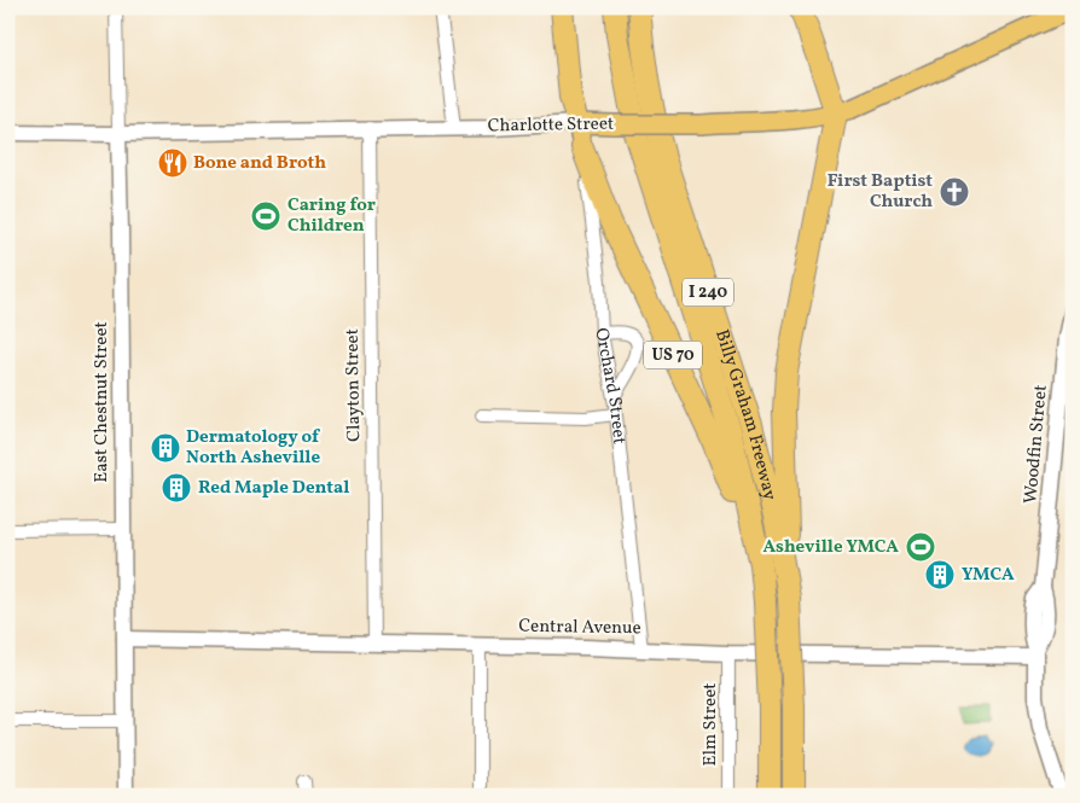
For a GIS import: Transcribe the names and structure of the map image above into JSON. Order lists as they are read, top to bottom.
{
  "streets": {
    "highway": ["I 240", "US 70", "Billy Graham Freeway"],
    "main road": ["Charlotte Street", "Orchard Street"],
    "street": [
      "Clayton Street",
      "East Chestnut Street",
      "Woodfin Street",
      "Central Avenue",
      "Elm Street"
    ]
  },
  "crossings": [
    ["Charlotte Street", "Clayton Street"],
    ["Charlotte Street", "Orchard Street"],
    ["Charlotte Street", "East Chestnut Street"],
    ["US 70", "Orchard Street"],
    ["US 70", "Billy Graham Freeway"],
    ["Clayton Street", "Central Avenue"],
    ["Orchard Street", "Central Avenue"],
    ["East Chestnut Street", "Central Avenue"],
    ["Woodfin Street", "Central Avenue"],
    ["Central Avenue", "Elm Street"]
  ],
  "places": {
    "restaurant": ["Bone and Broth"],
    "church": ["First Baptist Church"],
    "sports": ["Caring for Children", "Asheville YMCA"],
    "building": ["Dermatology of North Asheville", "Red Maple Dental", "YMCA"]
  }
}
